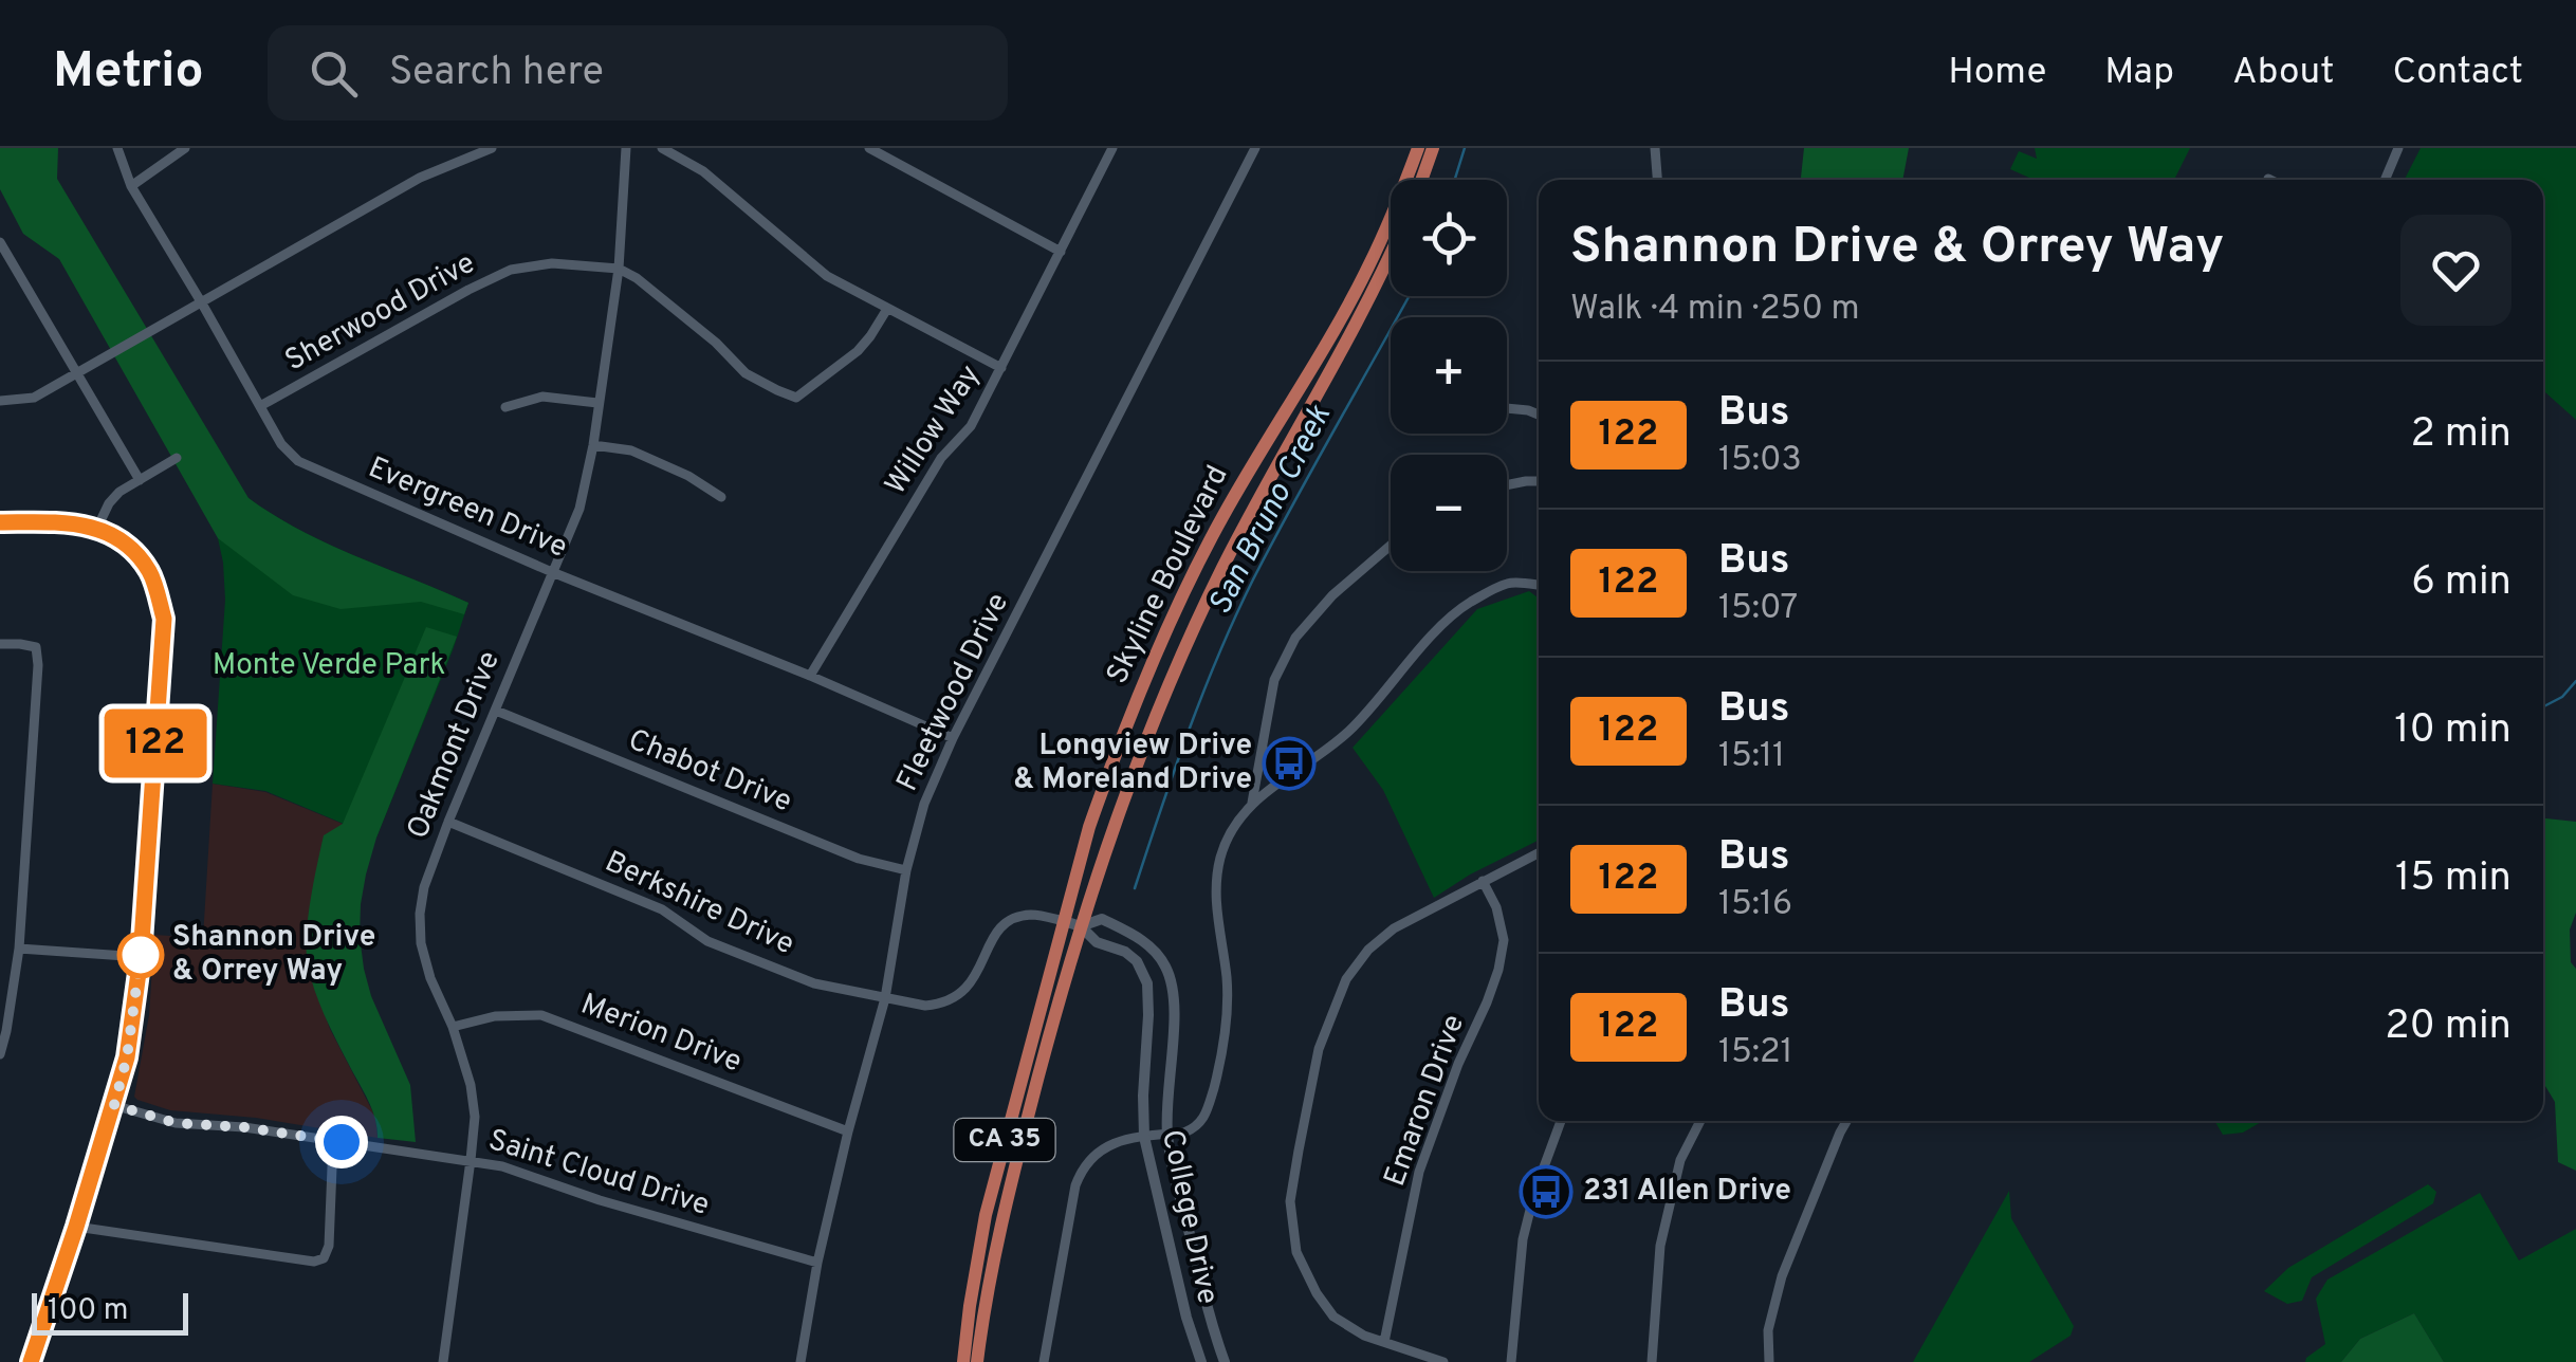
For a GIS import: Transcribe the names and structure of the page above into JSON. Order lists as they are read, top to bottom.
{
  "streets": {
    "main road": ["Skyline Boulevard", "CA 35"],
    "street": [
      "Sherwood Drive",
      "Willow Way",
      "Evergreen Drive",
      "Fleetwood Drive",
      "Oakmont Drive",
      "Chabot Drive",
      "Berkshire Drive",
      "Merion Drive",
      "Emaron Drive",
      "Saint Cloud Drive",
      "College Drive"
    ]
  },
  "crossings": [
    ["Sherwood Drive", "Evergreen Drive"],
    ["Sherwood Drive", "Oakmont Drive"],
    ["Willow Way", "Evergreen Drive"],
    ["Evergreen Drive", "Fleetwood Drive"],
    ["Evergreen Drive", "Oakmont Drive"],
    ["Skyline Boulevard", "Berkshire Drive"],
    ["Skyline Boulevard", "College Drive"],
    ["Fleetwood Drive", "Chabot Drive"],
    ["Fleetwood Drive", "Berkshire Drive"],
    ["Fleetwood Drive", "Merion Drive"],
    ["Fleetwood Drive", "Saint Cloud Drive"],
    ["Oakmont Drive", "Chabot Drive"],
    ["Oakmont Drive", "Berkshire Drive"],
    ["Oakmont Drive", "Merion Drive"],
    ["Oakmont Drive", "Saint Cloud Drive"],
    ["Berkshire Drive", "College Drive"]
  ],
  "water": ["San Bruno Creek"],
  "parks": ["Monte Verde Park"],
  "places": {
    "bus stop": ["Longview Drive & Moreland Drive", "231 Allen Drive"],
    "other": ["Shannon Drive & Orrey Way"]
  },
  "lines": ["bus line 122"],
  "scale_bar": "100 m",
  "page": {
    "header": "Metrio",
    "search": "Search here",
    "nav": [
      "Home",
      "Map",
      "About",
      "Contact"
    ],
    "on_map": "122",
    "map_buttons": ["+", "−"],
    "heading": ["Shannon Drive & Orrey Way", "Walk · 4 min · 250 m"],
    "list": [
      {
        "mark": "122",
        "name": "Bus",
        "note": "15:03",
        "value": "2 min"
      },
      {
        "mark": "122",
        "name": "Bus",
        "note": "15:07",
        "value": "6 min"
      },
      {
        "mark": "122",
        "name": "Bus",
        "note": "15:11",
        "value": "10 min"
      },
      {
        "mark": "122",
        "name": "Bus",
        "note": "15:16",
        "value": "15 min"
      },
      {
        "mark": "122",
        "name": "Bus",
        "note": "15:21",
        "value": "20 min"
      }
    ],
    "scale": "100 m"
  }
}
